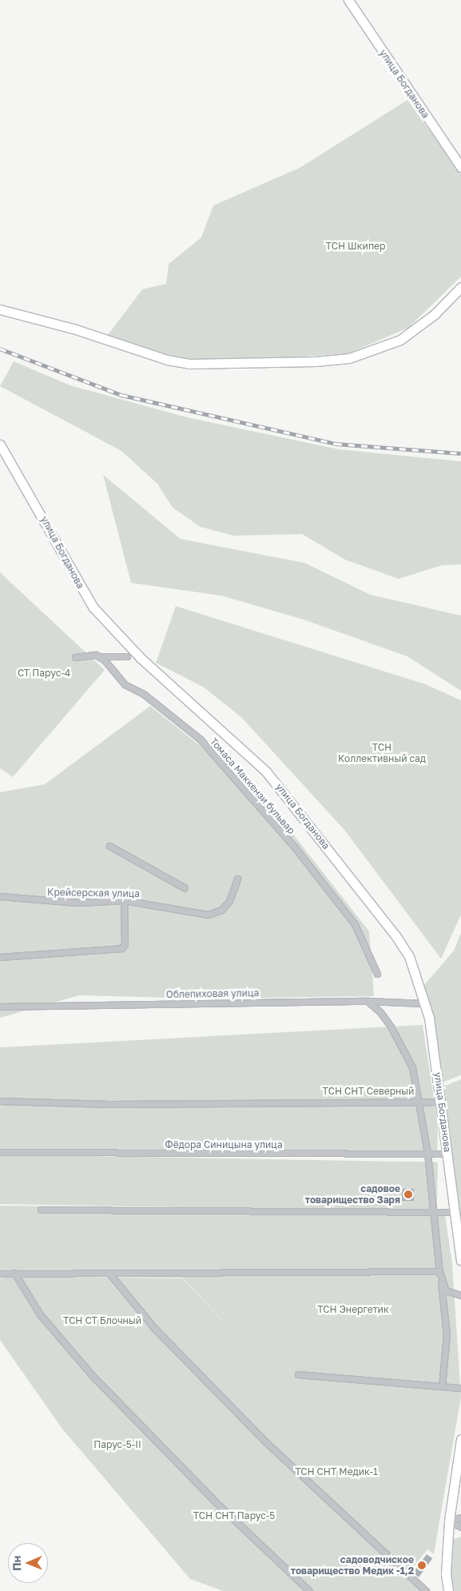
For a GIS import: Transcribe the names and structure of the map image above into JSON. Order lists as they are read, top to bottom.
{
  "streets": {
    "main road": ["улица Богданова"],
    "street": [
      "Томаса Маккензи бульвар",
      "Крейсерская улица",
      "Облепиховая улица",
      "Фёдора Синицына улица"
    ]
  },
  "crossings": [
    ["улица Богданова", "Облепиховая улица"],
    ["улица Богданова", "Фёдора Синицына улица"]
  ],
  "parks": [
    "ТСН Шкипер",
    "СТ Парус-4",
    "ТСН Коллективный сад",
    "ТСН СНТ Северный",
    "ТСН Энергетик",
    "ТСН СТ Блочный",
    "Парус-5-II",
    "ТСН СНТ Медик-1",
    "ТСН СНТ Парус-5"
  ],
  "places": ["садовое товарищество Заря", "садоводчиское товарищество Медик -1,2"],
  "north": "left"
}
